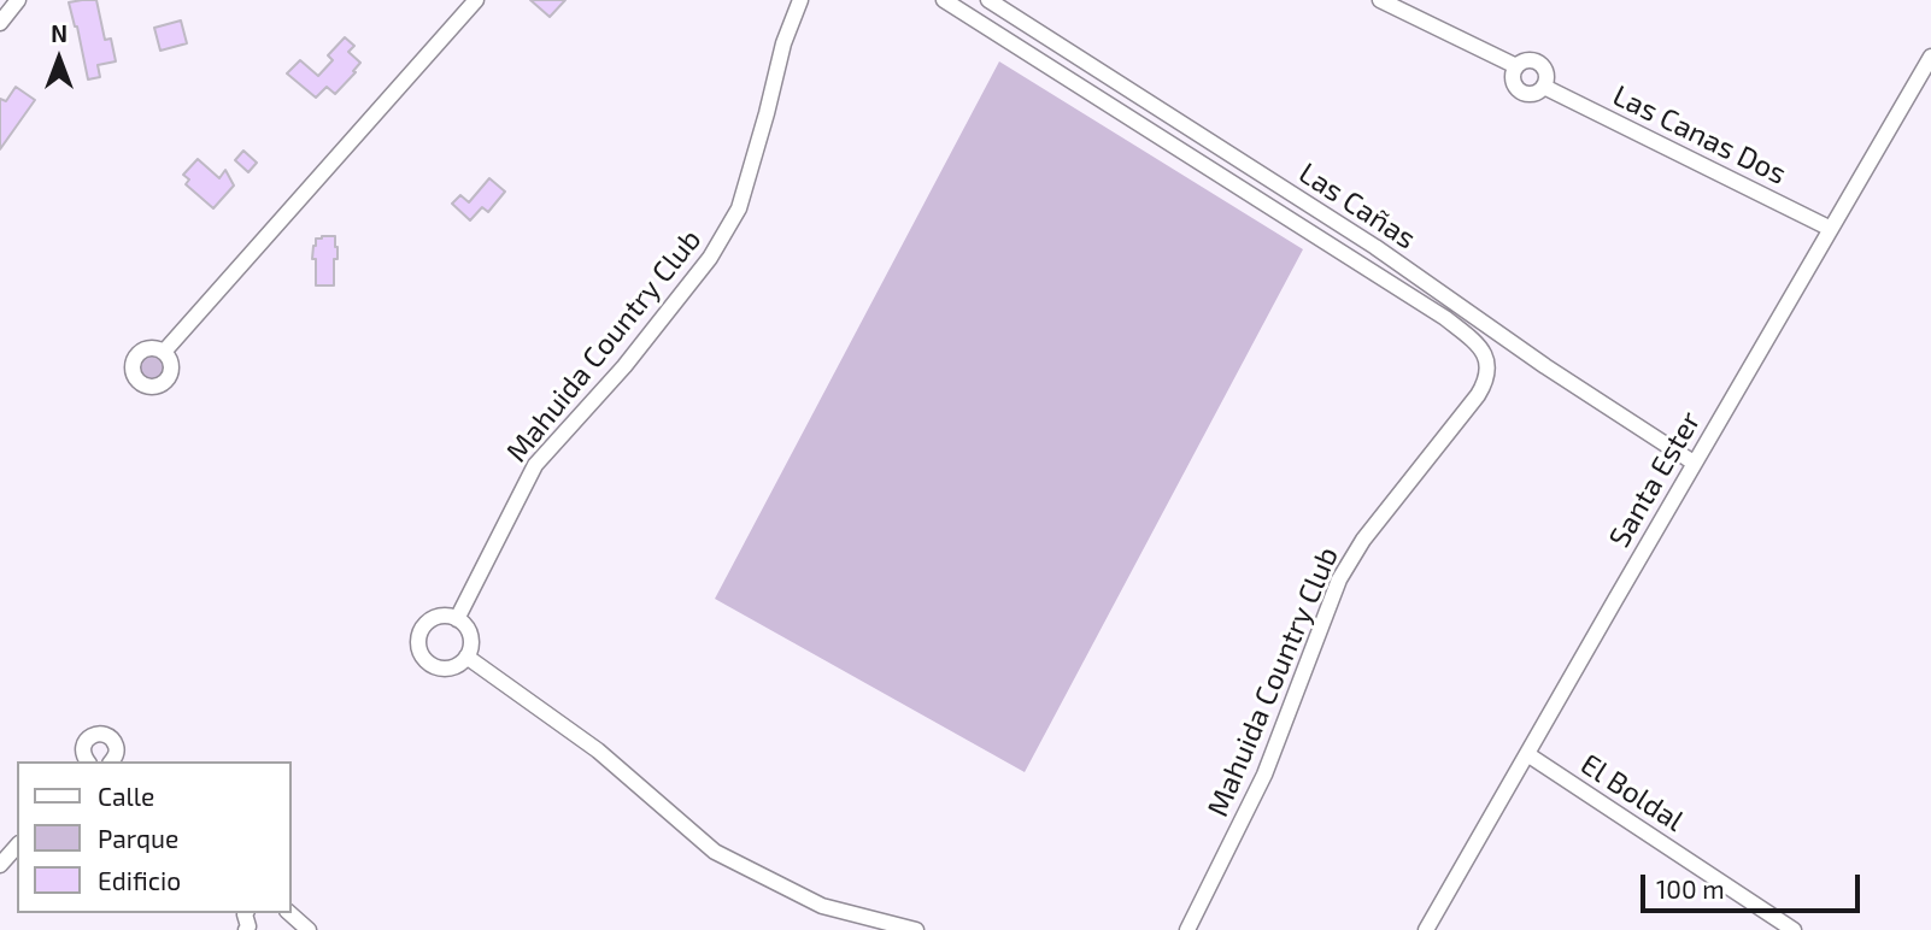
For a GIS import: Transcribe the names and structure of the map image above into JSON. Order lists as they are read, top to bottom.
{
  "streets": {
    "street": [
      "Las Canas Dos",
      "Las Cañas",
      "Mahuida Country Club",
      "Santa Ester",
      "El Boldal"
    ]
  },
  "crossings": [
    ["Las Canas Dos", "Santa Ester"],
    ["Las Cañas", "Santa Ester"],
    ["Santa Ester", "El Boldal"]
  ],
  "legend": ["Calle", "Parque", "Edificio"],
  "scale_bar": "100 m",
  "north": "top"
}
